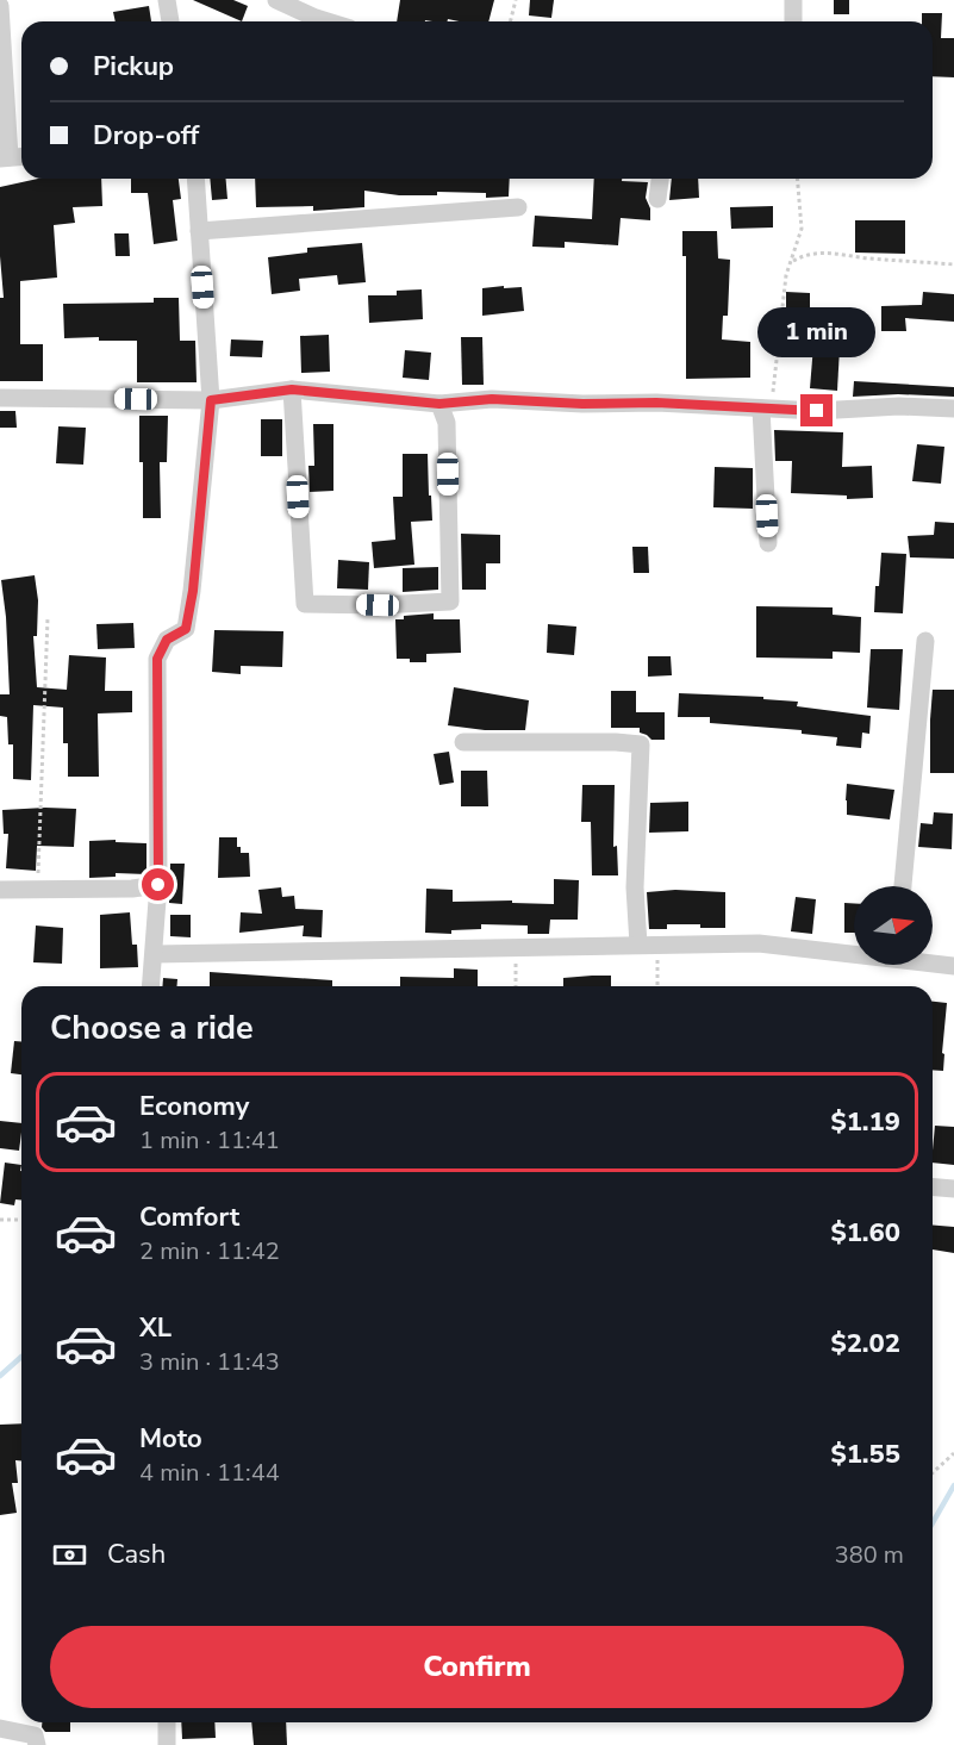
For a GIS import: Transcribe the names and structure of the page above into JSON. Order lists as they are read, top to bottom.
{
  "north": "right",
  "page": {
    "banner": ["Pickup", "Drop-off"],
    "bubble": "1 min",
    "heading": "Choose a ride",
    "list": [
      {
        "name": "Economy",
        "note": "1 min · 11:41",
        "value": "$1.19"
      },
      {
        "name": "Comfort",
        "note": "2 min · 11:42",
        "value": "$1.60"
      },
      {
        "name": "XL",
        "note": "3 min · 11:43",
        "value": "$2.02"
      },
      {
        "name": "Moto",
        "note": "4 min · 11:44",
        "value": "$1.55"
      }
    ],
    "pay": ["Cash", "380 m"],
    "buttons": "Confirm"
  }
}
